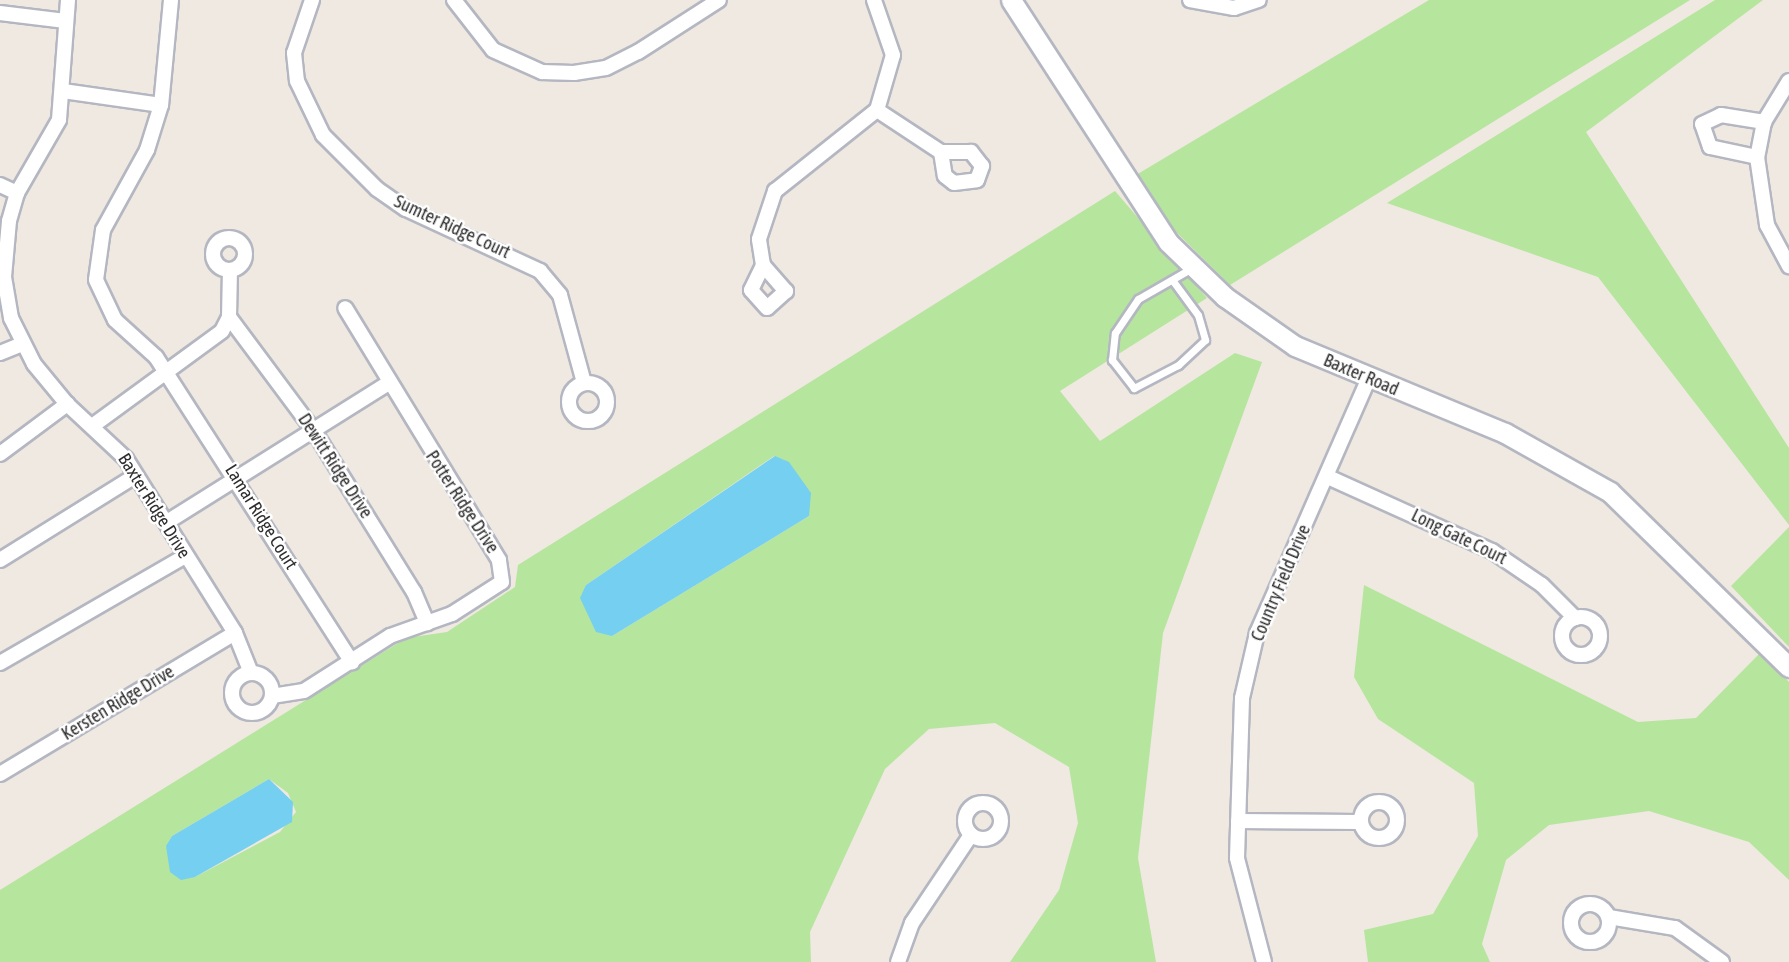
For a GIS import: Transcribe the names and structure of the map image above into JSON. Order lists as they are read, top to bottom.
{
  "streets": {
    "main road": ["Baxter Road"],
    "street": [
      "Sumter Ridge Court",
      "Dewitt Ridge Drive",
      "Potter Ridge Drive",
      "Baxter Ridge Drive",
      "Lamar Ridge Court",
      "Long Gate Court",
      "Country Field Drive",
      "Kersten Ridge Drive"
    ]
  },
  "crossings": [
    ["Baxter Road", "Country Field Drive"],
    ["Dewitt Ridge Drive", "Potter Ridge Drive"],
    ["Potter Ridge Drive", "Baxter Ridge Drive"],
    ["Potter Ridge Drive", "Lamar Ridge Court"],
    ["Baxter Ridge Drive", "Kersten Ridge Drive"],
    ["Long Gate Court", "Country Field Drive"]
  ]
}
